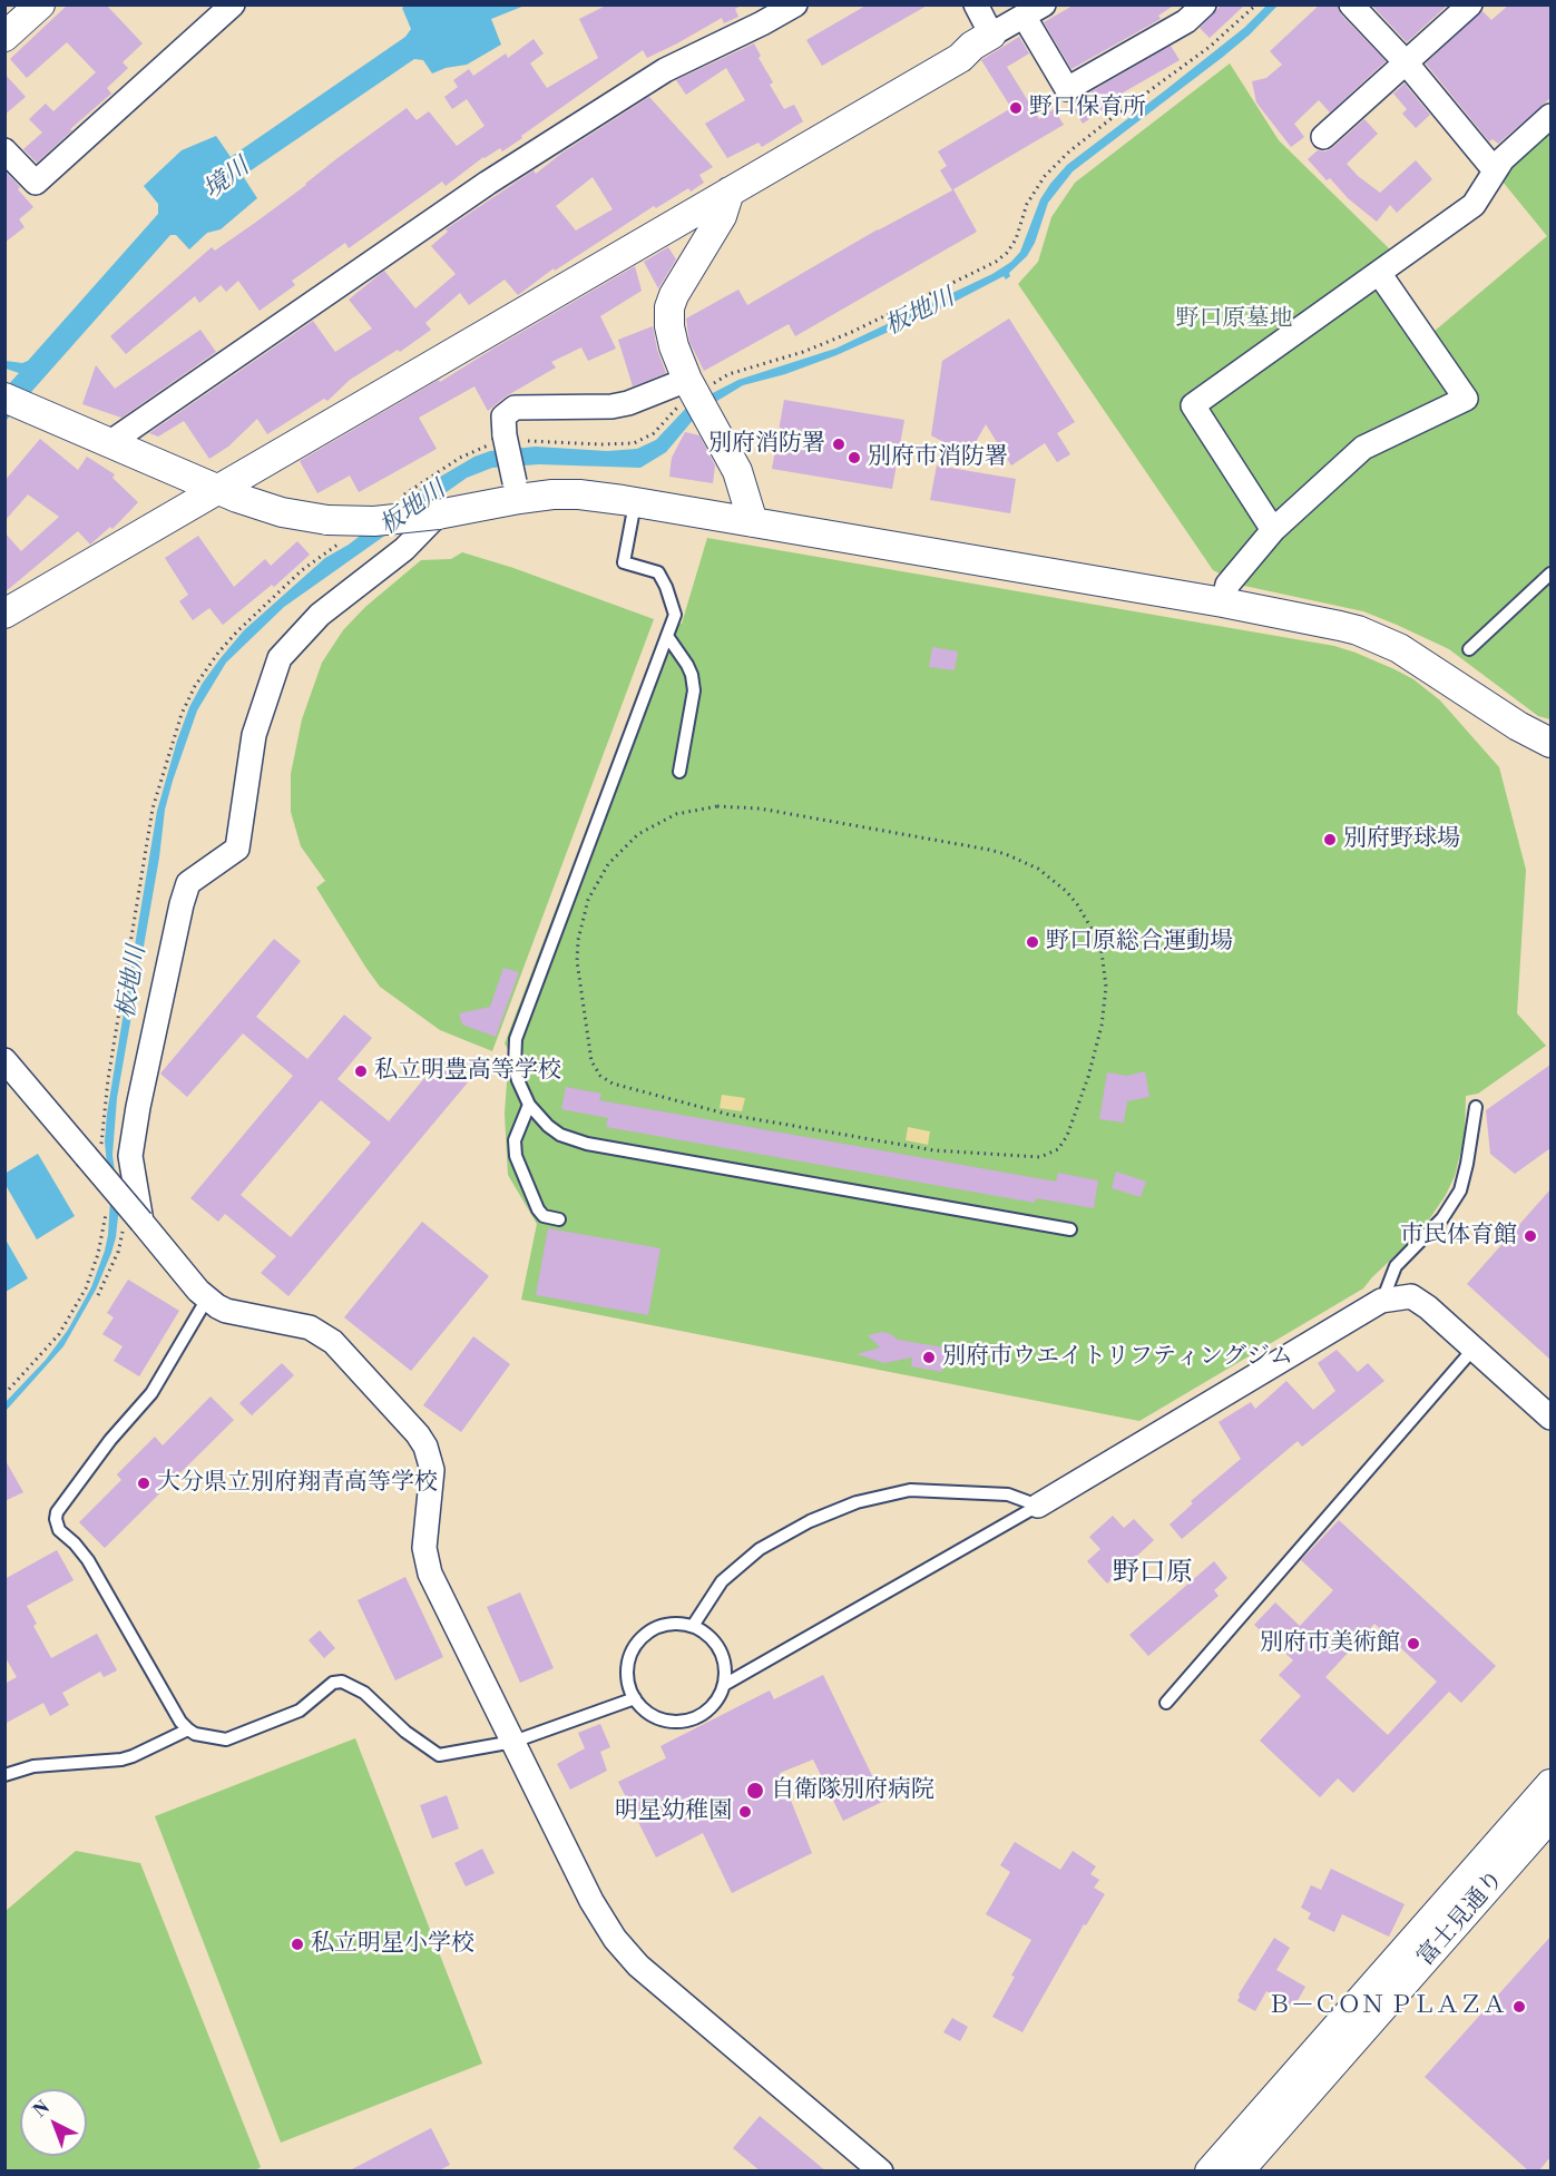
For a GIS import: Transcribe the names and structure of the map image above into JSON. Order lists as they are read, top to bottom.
{
  "streets": {
    "street": ["富士見通り"]
  },
  "districts": ["野口原"],
  "water": ["境川", "板地川"],
  "parks": ["野口原墓地"],
  "places": [
    "野口保育所",
    "別府消防署",
    "別府市消防署",
    "別府野球場",
    "野口原総合運動場",
    "私立明豊高等学校",
    "市民体育館",
    "別府市ウエイトリフティングジム",
    "大分県立別府翔青高等学校",
    "別府市美術館",
    "自衛隊別府病院",
    "明星幼稚園",
    "私立明星小学校",
    "Ｂ－ＣＯＮ ＰＬＡＺＡ"
  ],
  "north": "top left"
}
